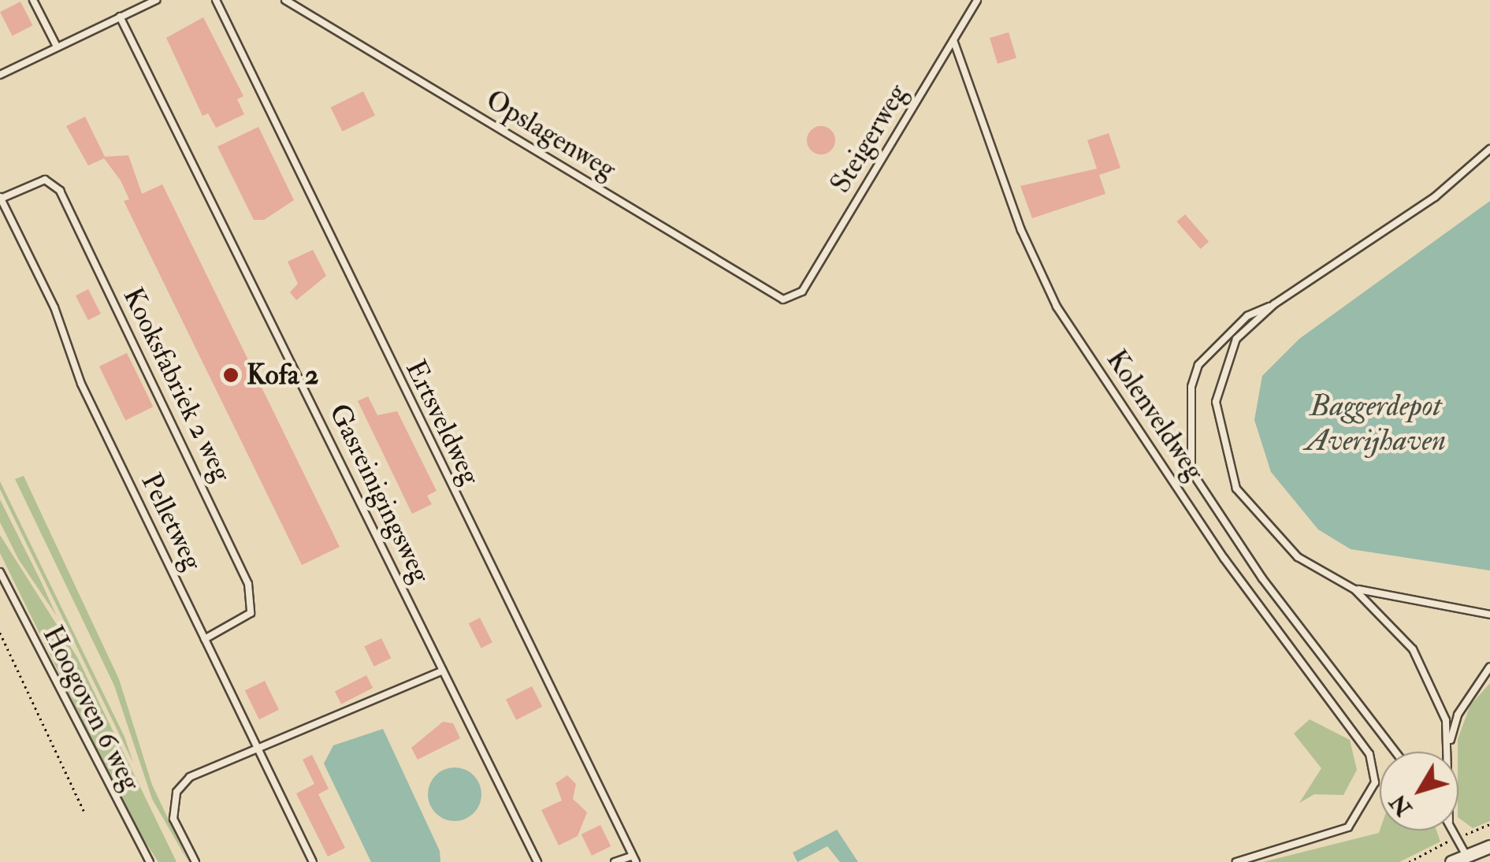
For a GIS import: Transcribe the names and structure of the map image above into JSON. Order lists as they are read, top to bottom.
{
  "streets": {
    "lane": [
      "Opslagenweg",
      "Steigerweg",
      "Kooksfabriek 2 weg",
      "Kolenveldweg",
      "Ertsveldweg",
      "Gasreinigingsweg",
      "Pelletweg",
      "Hoogoven 6 weg"
    ]
  },
  "crossings": [
    ["Opslagenweg", "Steigerweg"],
    ["Steigerweg", "Kolenveldweg"],
    ["Kooksfabriek 2 weg", "Pelletweg"]
  ],
  "water": ["Baggerdepot Averijhaven"],
  "places": ["Kofa 2"],
  "north": "bottom left"
}
